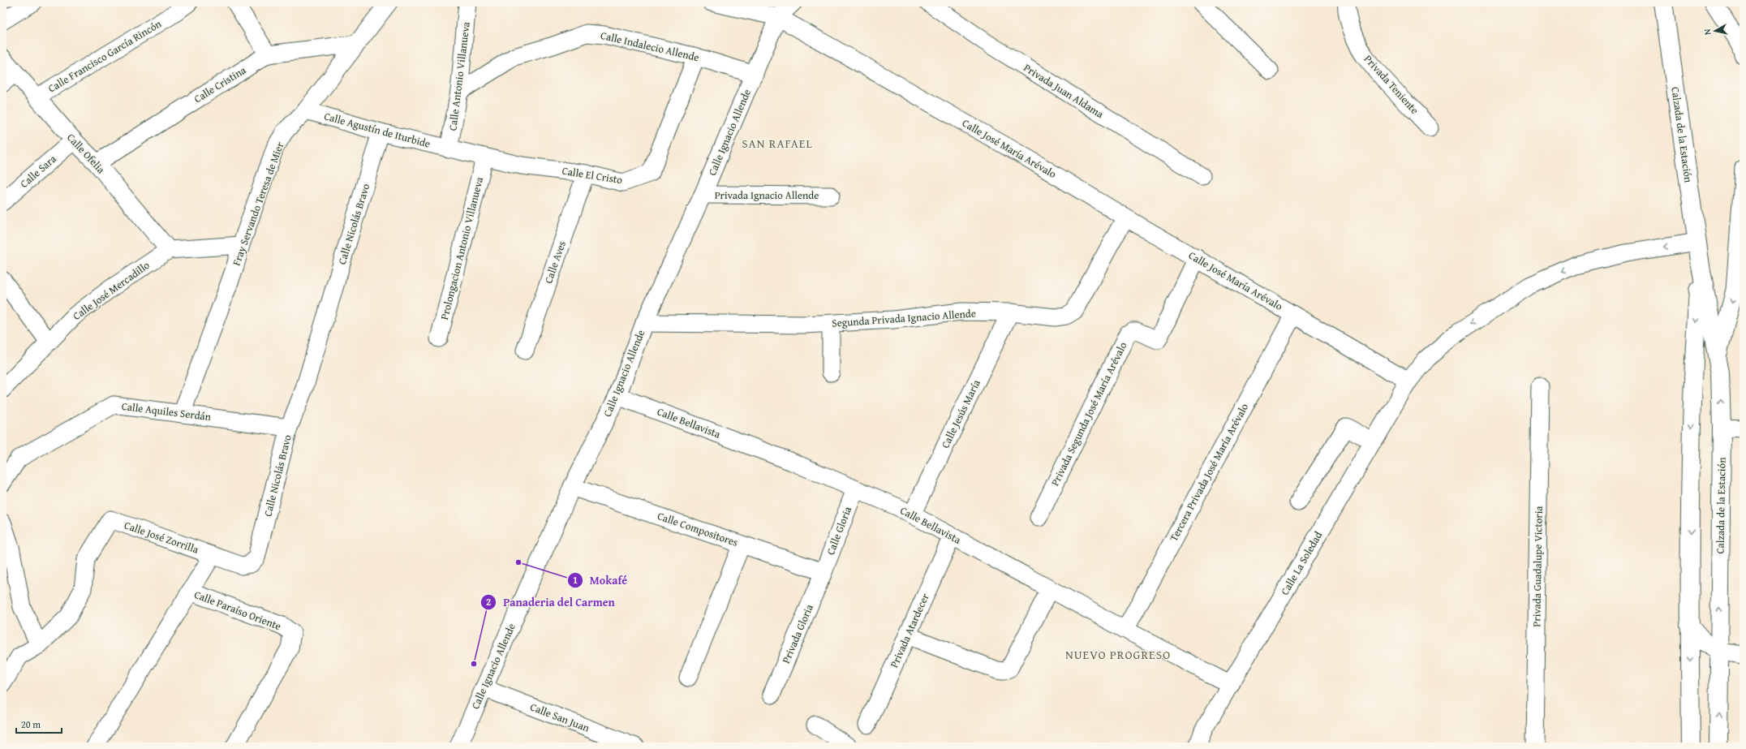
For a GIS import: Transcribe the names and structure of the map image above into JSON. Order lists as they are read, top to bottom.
{
  "streets": {
    "main road": ["Calzada de la Estación"],
    "street": [
      "Calle Indalecio Allende",
      "Calle Francisco García Rincón",
      "Calle Antonio Villanueva",
      "Calle Cristina",
      "Privada Teniente",
      "Privada Juan Aldama",
      "Calle Agustín de Iturbide",
      "Calle Ignacio Allende",
      "Calle José María Arévalo",
      "Calle Ofelia",
      "Calle Sara",
      "Calle El Cristo",
      "Privada Ignacio Allende",
      "Fray Servando Teresa de Mier",
      "Calle Nicolás Bravo",
      "Prolongacion Antonio Villanueva",
      "Calle Aves",
      "Calle José Mercadillo",
      "Segunda Privada Ignacio Allende",
      "Calle Aquiles Serdán",
      "Calle Jesús María",
      "Privada Segunda José María Arévalo",
      "Calle Bellavista",
      "Tercera Privada José María Arévalo",
      "Calle Compositores",
      "Calle Gloria",
      "Calle José Zorrilla",
      "Calle La Soledad",
      "Privada Guadalupe Victoria",
      "Calle Paraíso Oriente",
      "Privada Atardecer",
      "Privada Gloria",
      "Calle San Juan"
    ]
  },
  "crossings": [
    ["Calle Indalecio Allende", "Calle Antonio Villanueva"],
    ["Calle Indalecio Allende", "Calle Ignacio Allende"],
    ["Calle Indalecio Allende", "Calle El Cristo"],
    ["Calle Francisco García Rincón", "Calle Ofelia"],
    ["Calle Antonio Villanueva", "Calle Agustín de Iturbide"],
    ["Calle Antonio Villanueva", "Calle El Cristo"],
    ["Calle Cristina", "Calle Ofelia"],
    ["Calle Cristina", "Fray Servando Teresa de Mier"],
    ["Calle Agustín de Iturbide", "Calle El Cristo"],
    ["Calle Agustín de Iturbide", "Fray Servando Teresa de Mier"],
    ["Calle Agustín de Iturbide", "Calle Nicolás Bravo"],
    ["Calle Ignacio Allende", "Calle José María Arévalo"],
    ["Calle Ignacio Allende", "Privada Ignacio Allende"],
    ["Calle Ignacio Allende", "Segunda Privada Ignacio Allende"],
    ["Calle Ignacio Allende", "Calle Bellavista"],
    ["Calle Ignacio Allende", "Calle Compositores"],
    ["Calle Ignacio Allende", "Calle San Juan"],
    ["Calle José María Arévalo", "Segunda Privada Ignacio Allende"],
    ["Calle José María Arévalo", "Privada Segunda José María Arévalo"],
    ["Calle José María Arévalo", "Tercera Privada José María Arévalo"],
    ["Calle José María Arévalo", "Calle La Soledad"],
    ["Calle Ofelia", "Calle Sara"],
    ["Calle Ofelia", "Calle José Mercadillo"],
    ["Calle El Cristo", "Prolongacion Antonio Villanueva"],
    ["Calle El Cristo", "Calle Aves"],
    ["Fray Servando Teresa de Mier", "Calle Aquiles Serdán"],
    ["Calle Nicolás Bravo", "Calle Aquiles Serdán"],
    ["Calle Nicolás Bravo", "Calle José Zorrilla"],
    ["Segunda Privada Ignacio Allende", "Calle Jesús María"],
    ["Calle Jesús María", "Calle Bellavista"],
    ["Calle Bellavista", "Tercera Privada José María Arévalo"],
    ["Calle Bellavista", "Calle Gloria"],
    ["Calle Bellavista", "Calle La Soledad"],
    ["Calle Bellavista", "Privada Atardecer"],
    ["Calle Compositores", "Calle Gloria"],
    ["Calle Compositores", "Privada Gloria"],
    ["Calle Gloria", "Privada Gloria"]
  ],
  "districts": ["SAN RAFAEL", "NUEVO PROGRESO"],
  "places": ["Mokafé", "Panaderia del Carmen"],
  "scale_bar": "20 m",
  "north": "left"
}
